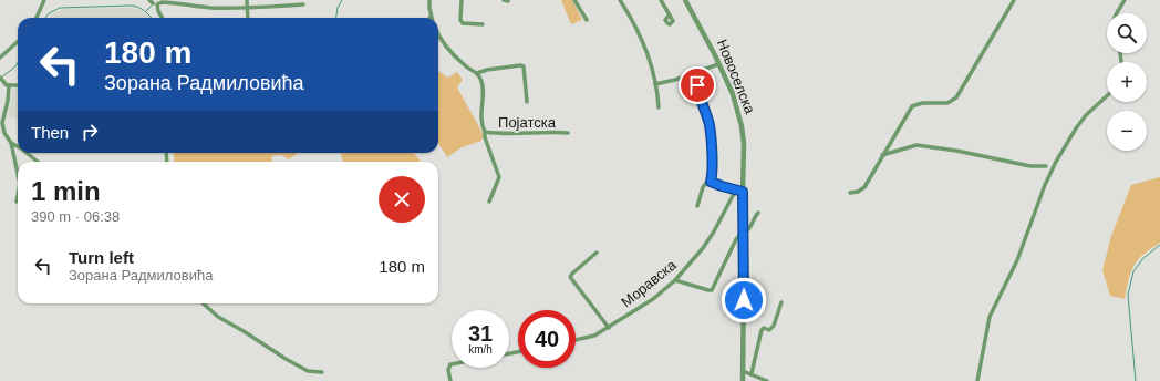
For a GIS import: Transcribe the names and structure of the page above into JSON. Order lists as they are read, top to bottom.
{
  "streets": {
    "street": ["Новоселска", "Појатска", "Моравска"]
  },
  "page": {
    "map_buttons": ["+", "−"],
    "turn": ["180 m", "Зорана Радмиловића"],
    "then": "Then",
    "heading": ["1 min", "390 m · 06:38"],
    "list": [
      {
        "name": "Turn left",
        "note": "Зорана Радмиловића",
        "value": "180 m"
      }
    ],
    "speed": "31 km/h",
    "limit": "40"
  }
}
